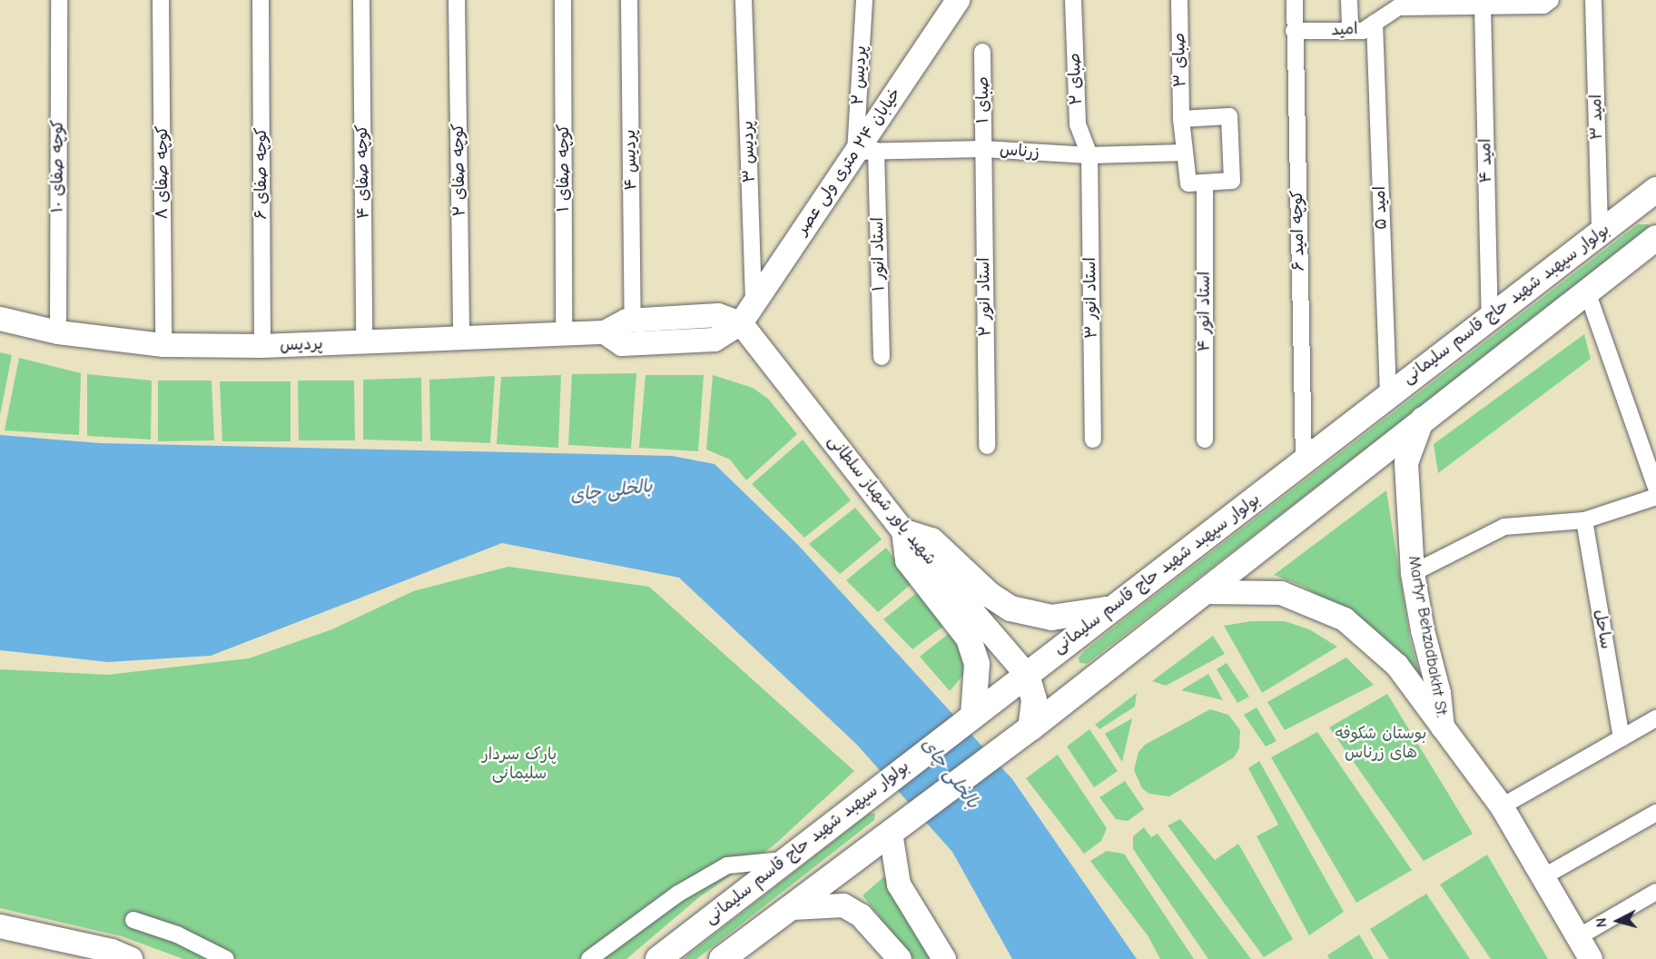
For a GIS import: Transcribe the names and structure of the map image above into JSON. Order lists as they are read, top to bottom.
{
  "streets": {
    "main road": ["بولوار سپهبد شهید حاج قاسم سلیمانی"],
    "street": [
      "امید",
      "صبای ۳",
      "پردیس ۲",
      "صبای ۲",
      "صبای ۱",
      "امید ۳",
      "پردیس ۳",
      "زرناس",
      "پردیس ۴",
      "امید ۴",
      "خیابان ۲۴ متری ولی عصر",
      "کوچه صفای ۱۰",
      "کوچه صفای ۱",
      "کوچه صفای ۲",
      "کوچه صفای ۴",
      "کوچه صفای ۸",
      "کوچه صفای ۶",
      "امید ۵",
      "کوچه امید ۶",
      "استاد انور ۱",
      "استاد انور ۲",
      "استاد انور ۳",
      "استاد انور ۴",
      "پردیس",
      "شهید یاور شهباز سلطانی",
      "ساحل",
      "Martyr Behzadbakht St."
    ]
  },
  "crossings": [
    ["امید", "امید ۴"],
    ["امید", "امید ۵"],
    ["امید", "کوچه امید ۶"],
    ["پردیس ۲", "زرناس"],
    ["پردیس ۲", "خیابان ۲۴ متری ولی عصر"],
    ["پردیس ۲", "استاد انور ۱"],
    ["صبای ۲", "زرناس"],
    ["صبای ۲", "استاد انور ۳"],
    ["صبای ۱", "زرناس"],
    ["صبای ۱", "استاد انور ۲"],
    ["امید ۳", "بولوار سپهبد شهید حاج قاسم سلیمانی"],
    ["پردیس ۳", "خیابان ۲۴ متری ولی عصر"],
    ["زرناس", "خیابان ۲۴ متری ولی عصر"],
    ["زرناس", "استاد انور ۱"],
    ["زرناس", "استاد انور ۲"],
    ["زرناس", "استاد انور ۳"],
    ["پردیس ۴", "پردیس"],
    ["امید ۴", "بولوار سپهبد شهید حاج قاسم سلیمانی"],
    ["خیابان ۲۴ متری ولی عصر", "استاد انور ۱"],
    ["خیابان ۲۴ متری ولی عصر", "پردیس"],
    ["خیابان ۲۴ متری ولی عصر", "شهید یاور شهباز سلطانی"],
    ["کوچه صفای ۱۰", "پردیس"],
    ["کوچه صفای ۱", "پردیس"],
    ["کوچه صفای ۲", "پردیس"],
    ["کوچه صفای ۴", "پردیس"],
    ["کوچه صفای ۸", "پردیس"],
    ["کوچه صفای ۶", "پردیس"],
    ["امید ۵", "بولوار سپهبد شهید حاج قاسم سلیمانی"],
    ["کوچه امید ۶", "بولوار سپهبد شهید حاج قاسم سلیمانی"],
    ["بولوار سپهبد شهید حاج قاسم سلیمانی", "شهید یاور شهباز سلطانی"],
    ["پردیس", "شهید یاور شهباز سلطانی"]
  ],
  "water": ["بالخلی چای"],
  "parks": ["بوستان شکوفه های زرناس", "پارک سردار سلیمانی"],
  "north": "left"
}
